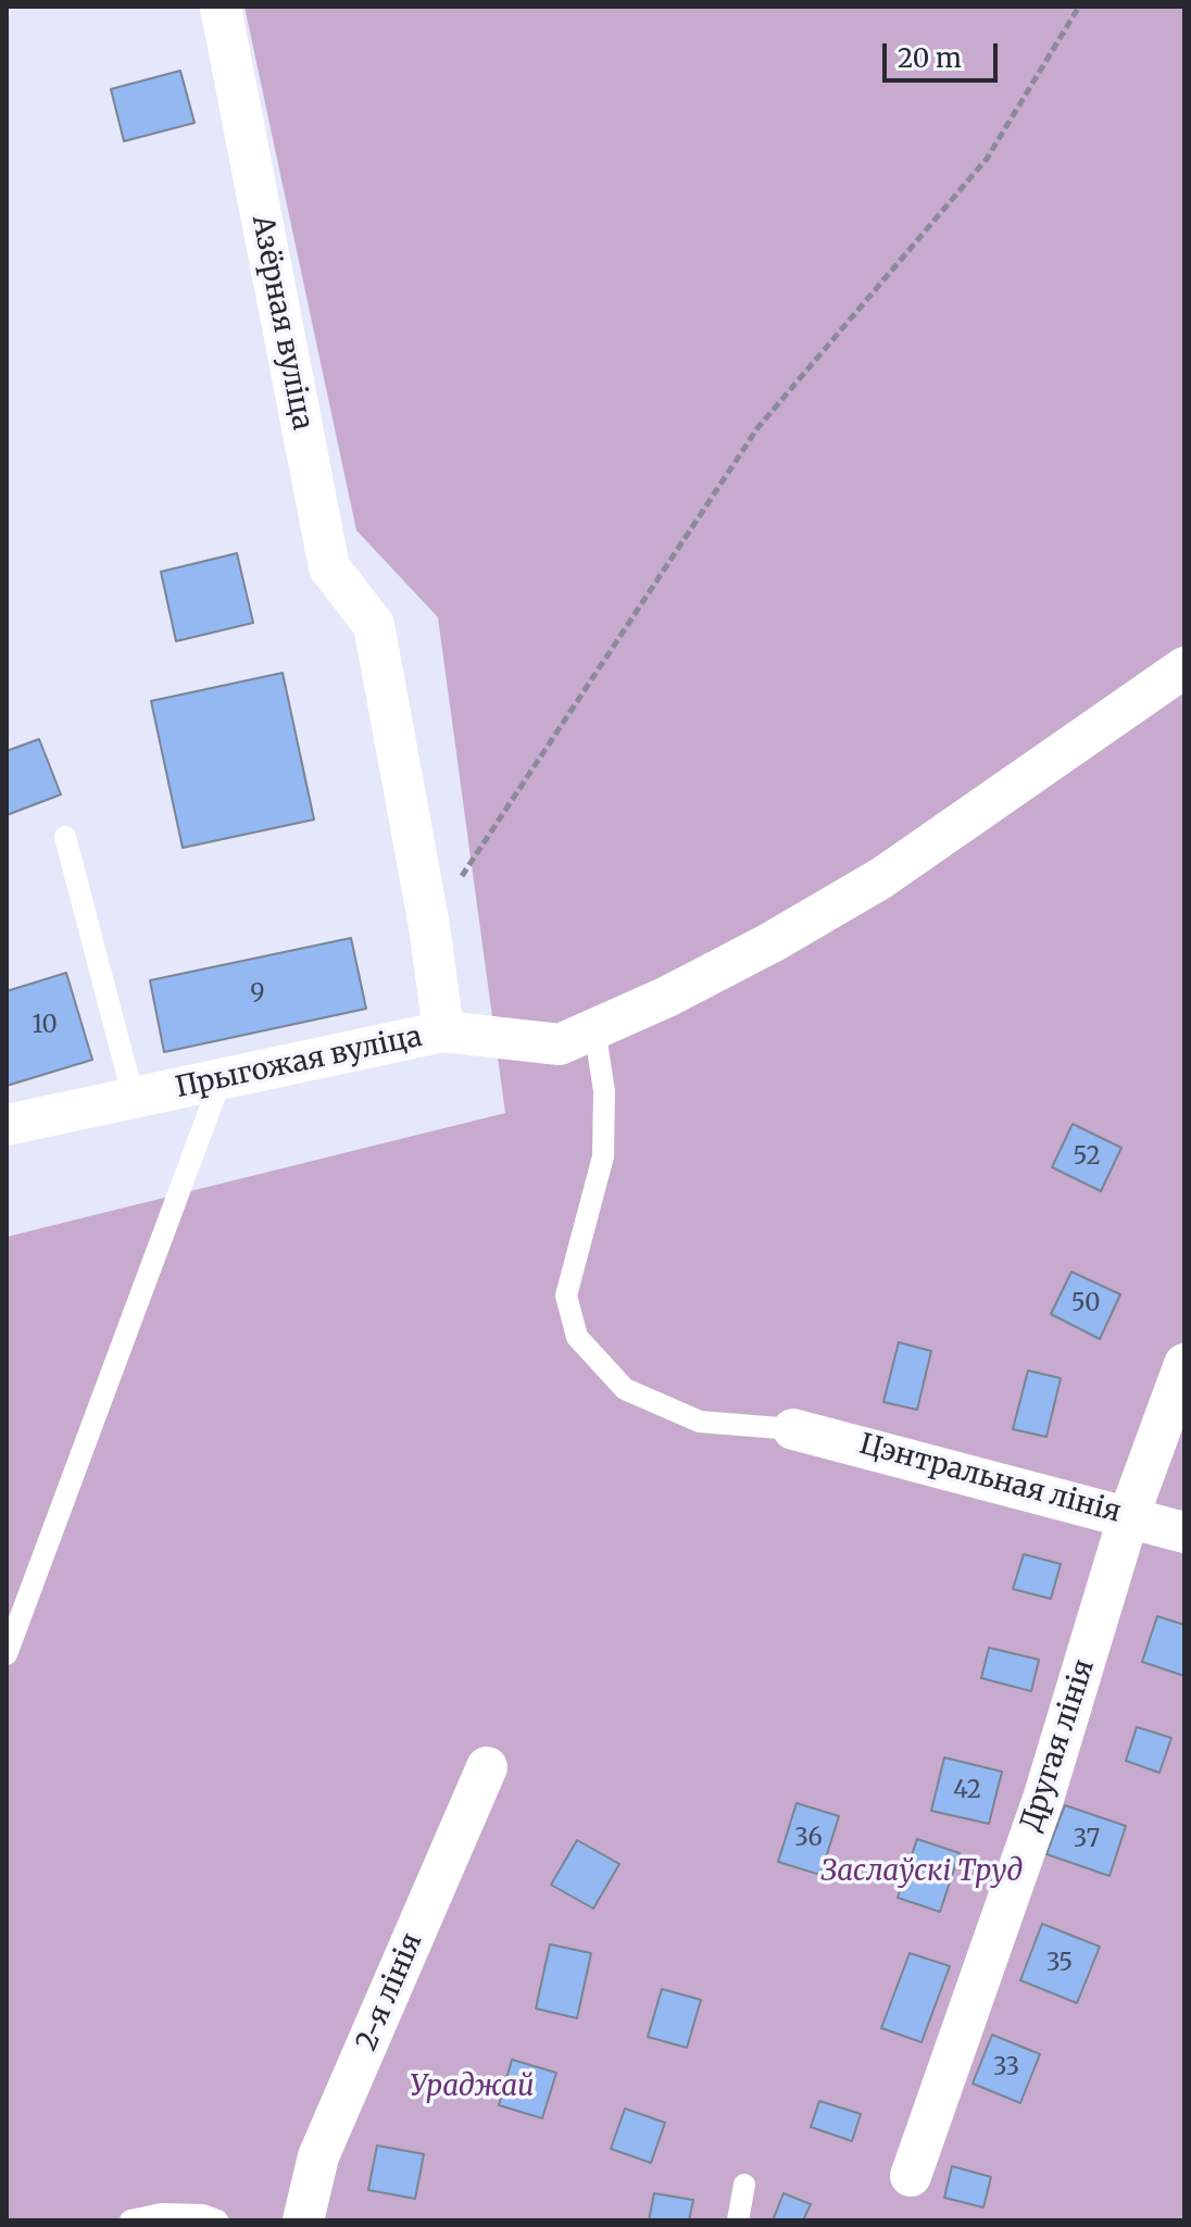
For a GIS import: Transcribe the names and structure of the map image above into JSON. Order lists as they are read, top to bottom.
{
  "streets": {
    "street": [
      "Азёрная вуліца",
      "Прыгожая вуліца",
      "Цэнтральная лінія",
      "Другая лінія",
      "2-я лінія"
    ]
  },
  "crossings": [
    ["Азёрная вуліца", "Прыгожая вуліца"],
    ["Цэнтральная лінія", "Другая лінія"]
  ],
  "parks": ["Заслаўскі Труд", "Ураджай"],
  "house_numbers": [
    "9",
    "10",
    "52",
    "50",
    "42",
    "36",
    "37",
    "35",
    "33"
  ],
  "scale_bar": "20 m"
}
